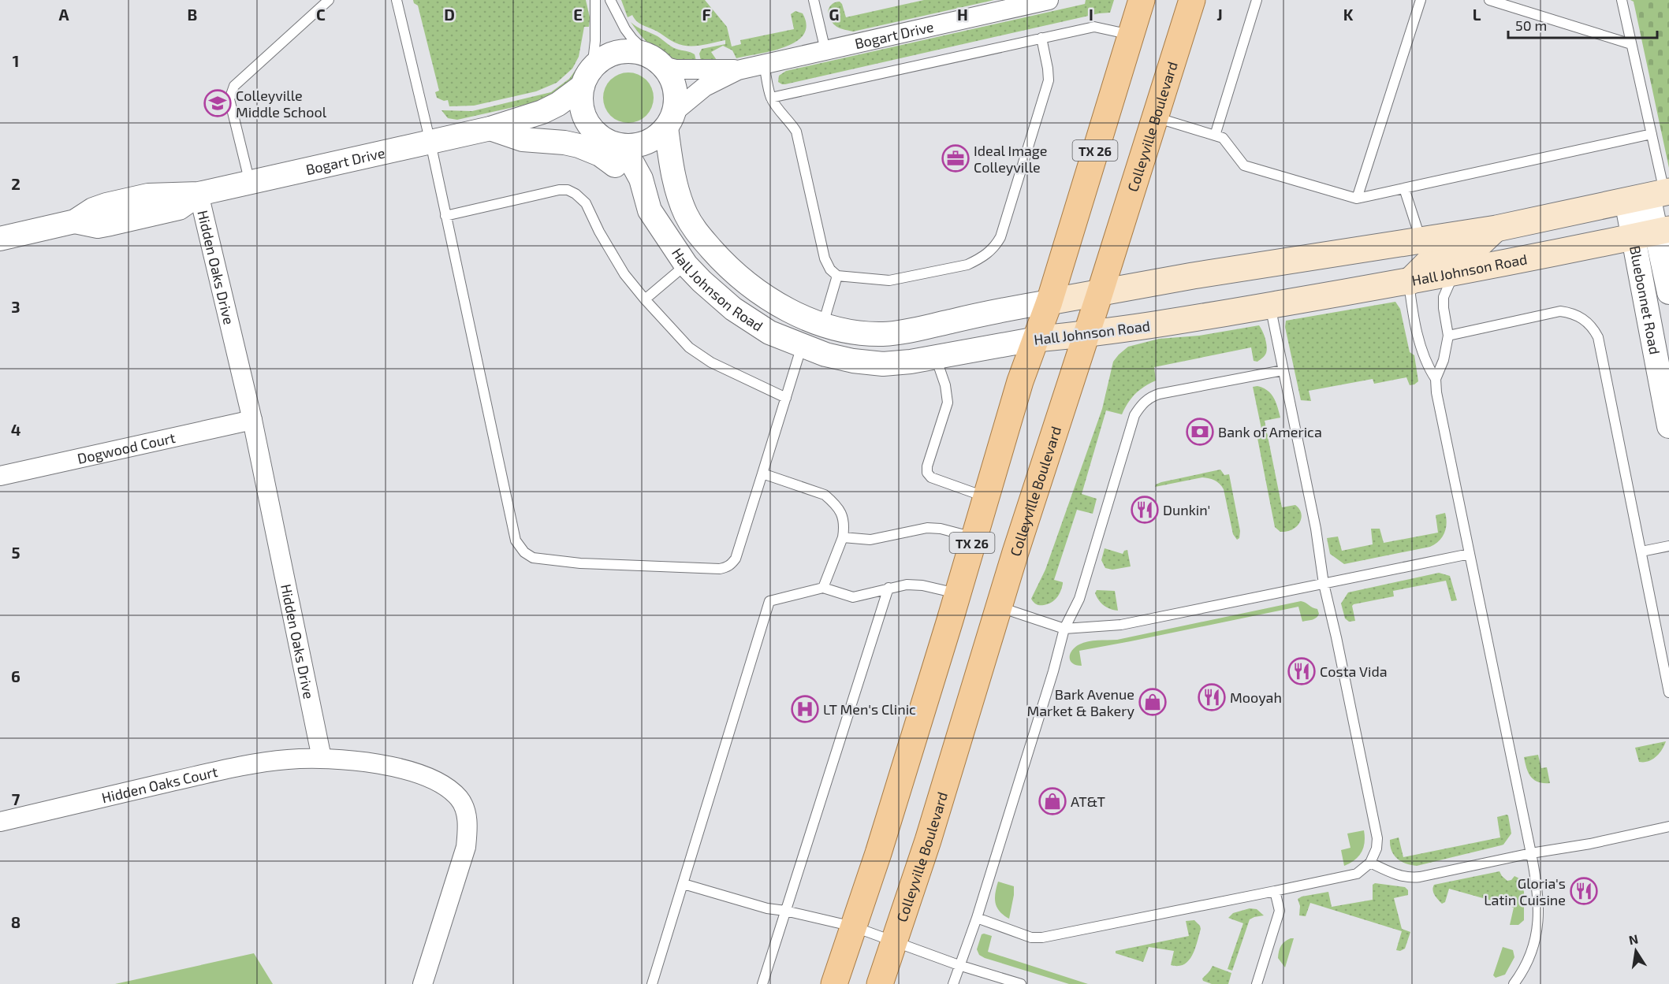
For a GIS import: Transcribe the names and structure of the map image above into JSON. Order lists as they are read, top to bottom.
{
  "streets": {
    "main road": ["Colleyville Boulevard", "TX 26", "Hall Johnson Road"],
    "street": [
      "Bogart Drive",
      "Hidden Oaks Drive",
      "Bluebonnet Road",
      "Dogwood Court",
      "Hidden Oaks Court"
    ]
  },
  "crossings": [
    ["Bogart Drive", "Hidden Oaks Drive"],
    ["Bogart Drive", "Hall Johnson Road"],
    ["Colleyville Boulevard", "Hall Johnson Road"],
    ["TX 26", "Hall Johnson Road"],
    ["Hidden Oaks Drive", "Dogwood Court"],
    ["Hidden Oaks Drive", "Hidden Oaks Court"],
    ["Hall Johnson Road", "Bluebonnet Road"]
  ],
  "places": {
    "school or university": ["Colleyville Middle School"],
    "office": ["Ideal Image Colleyville"],
    "bank": ["Bank of America"],
    "restaurant": [
      "Dunkin'",
      "Costa Vida",
      "Mooyah",
      "Gloria's Latin Cuisine"
    ],
    "shop": ["Bark Avenue Market & Bakery", "AT&T"],
    "hospital": ["LT Men's Clinic"]
  },
  "scale_bar": "50 m",
  "north": "top",
  "grid": {
    "columns": [
      "A",
      "B",
      "C",
      "D",
      "E",
      "F",
      "G",
      "H",
      "I",
      "J",
      "K",
      "L"
    ],
    "rows": [
      "1",
      "2",
      "3",
      "4",
      "5",
      "6",
      "7",
      "8"
    ]
  }
}
